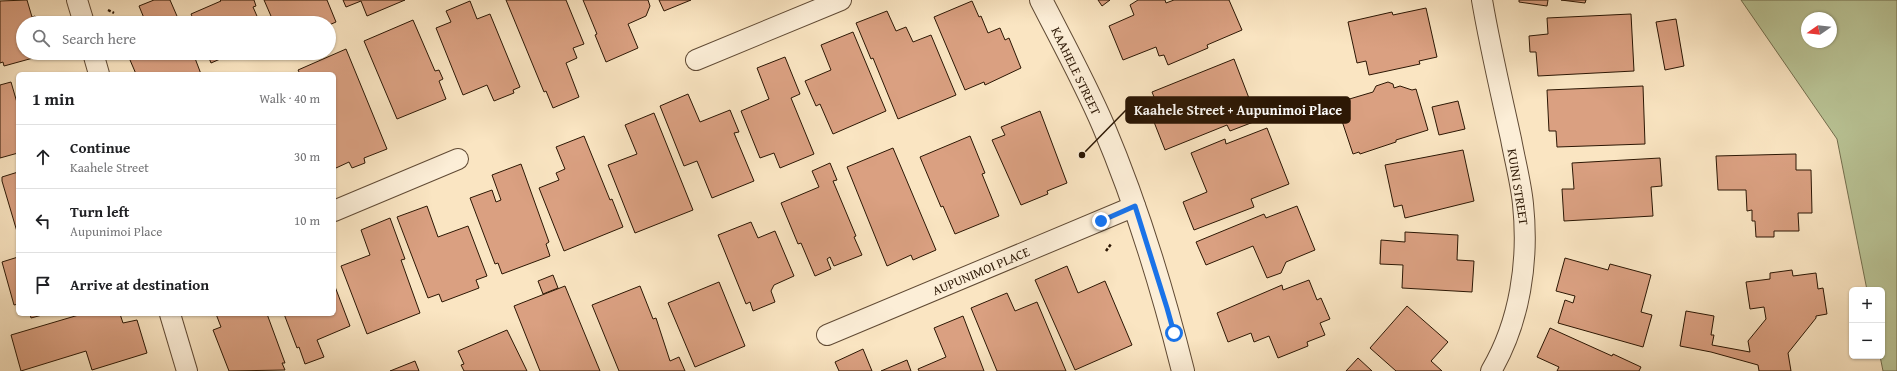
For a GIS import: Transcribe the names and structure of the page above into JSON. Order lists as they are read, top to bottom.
{
  "streets": {
    "street": ["KAAHELE STREET", "KUINI STREET", "AUPUNIMOI PLACE"]
  },
  "crossings": [
    ["KAAHELE STREET", "AUPUNIMOI PLACE"]
  ],
  "places": ["Kaahele Street + Aupunimoi Place"],
  "north": "left",
  "page": {
    "search": "Search here",
    "heading": ["1 min", "Walk · 40 m"],
    "list": [
      ["Continue", "Kaahele Street", "30 m"],
      ["Turn left", "Aupunimoi Place", "10 m"],
      "Arrive at destination"
    ],
    "map_buttons": ["+", "−"]
  }
}
